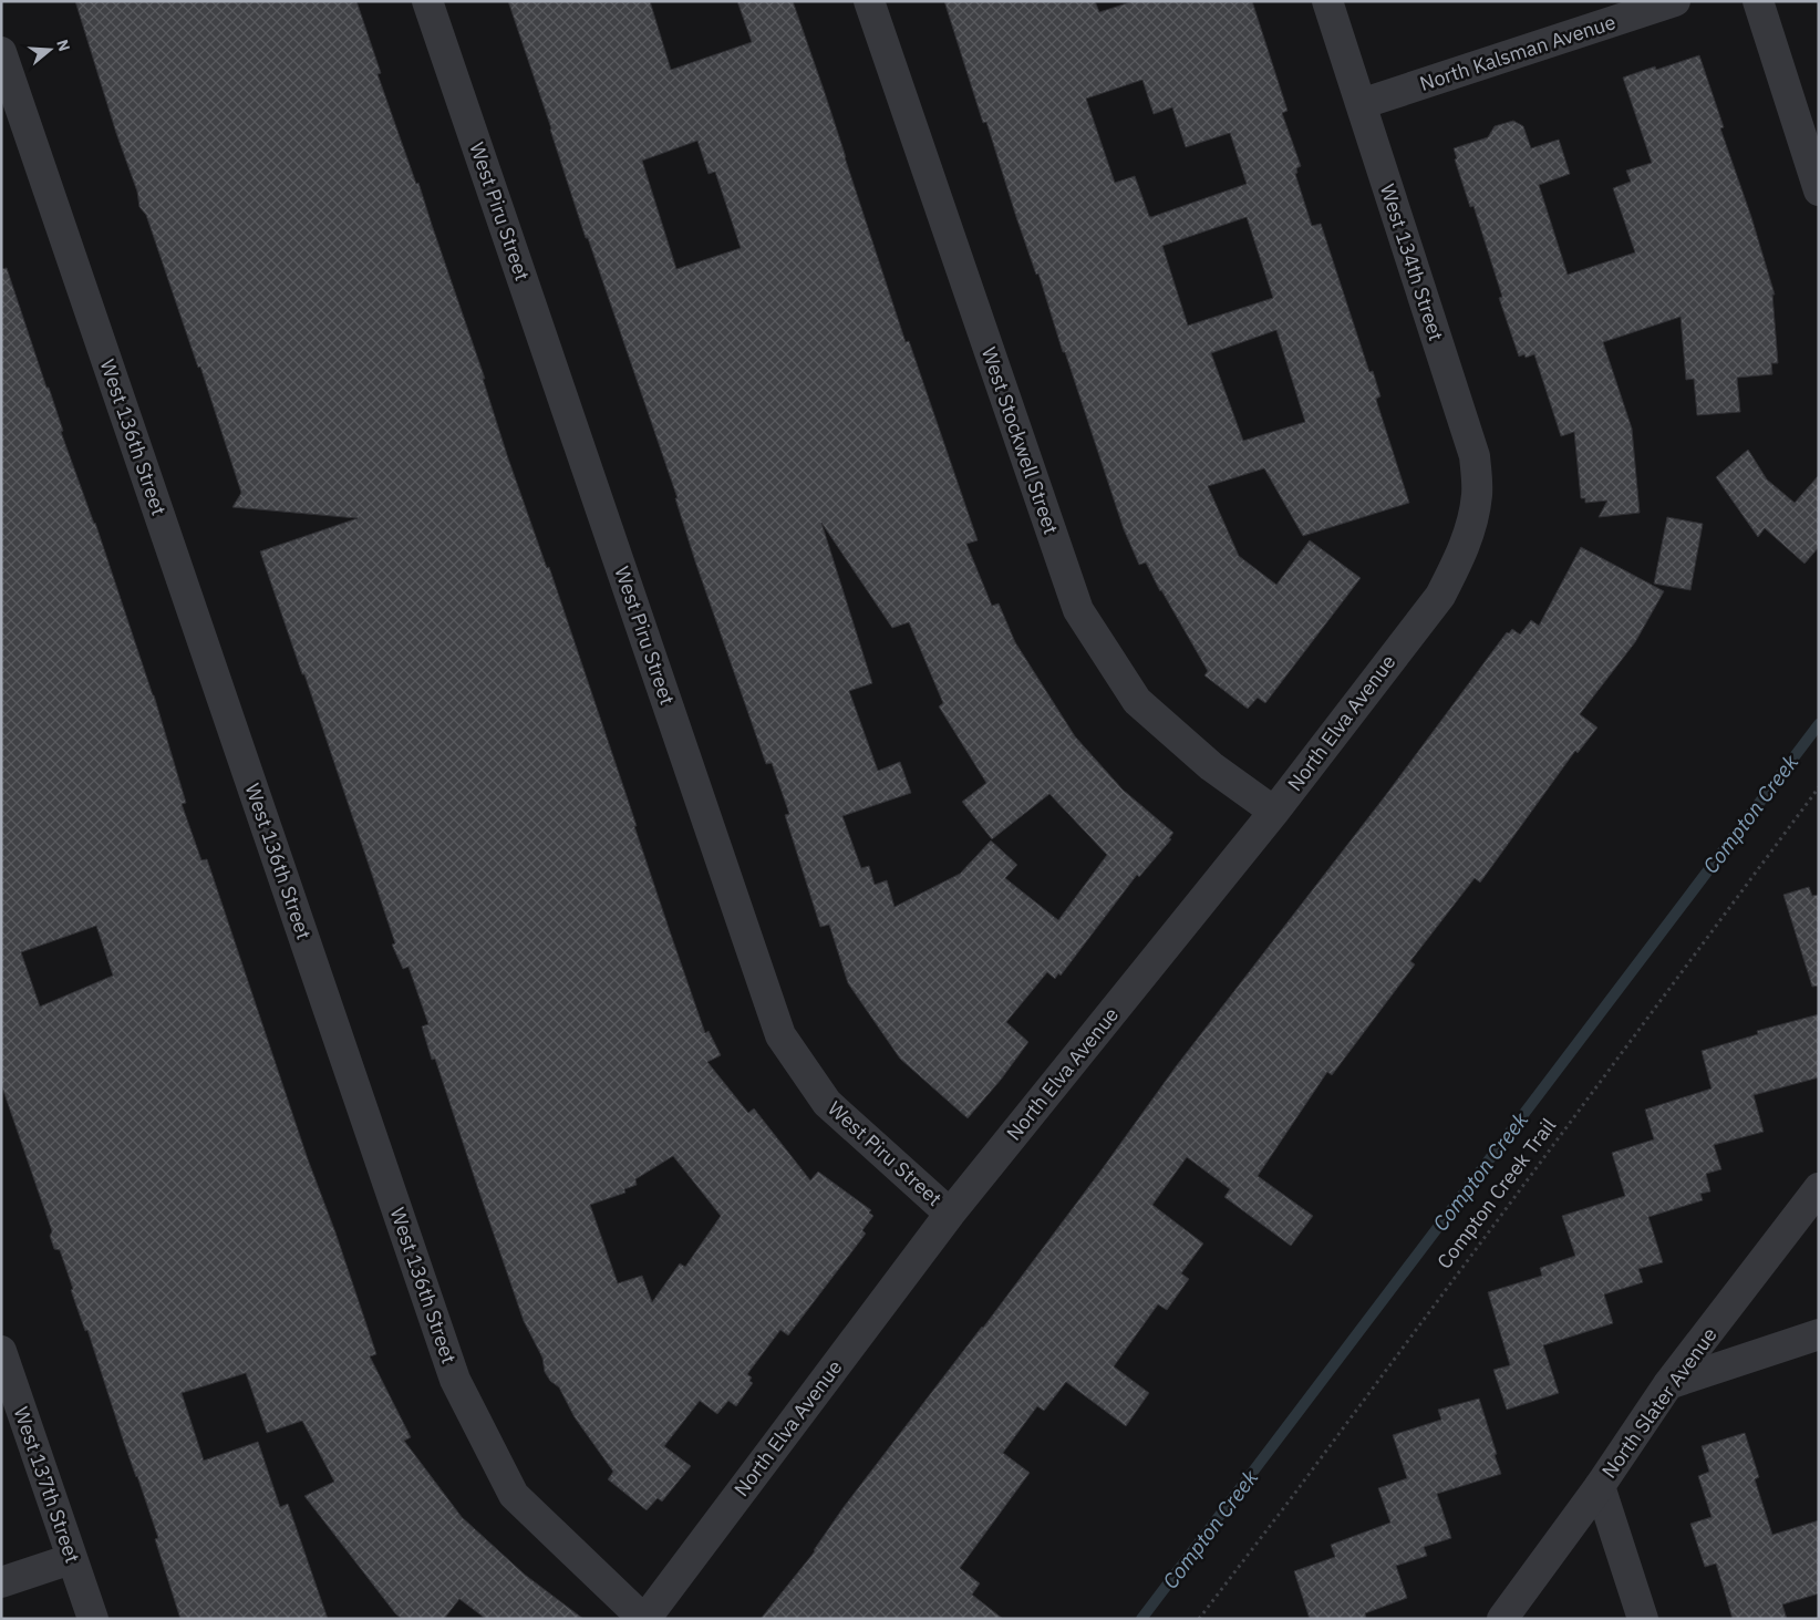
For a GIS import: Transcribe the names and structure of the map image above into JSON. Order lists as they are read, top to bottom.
{
  "streets": {
    "street": [
      "North Kalsman Avenue",
      "West Piru Street",
      "West 134th Street",
      "West 136th Street",
      "West Stockwell Street",
      "North Elva Avenue",
      "North Slater Avenue",
      "West 137th Street"
    ],
    "path": ["Compton Creek Trail"]
  },
  "crossings": [
    ["North Kalsman Avenue", "West 134th Street"],
    ["West Piru Street", "North Elva Avenue"],
    ["West 134th Street", "North Elva Avenue"],
    ["West 136th Street", "North Elva Avenue"],
    ["West Stockwell Street", "North Elva Avenue"]
  ],
  "water": ["Compton Creek"],
  "north": "right"
}
